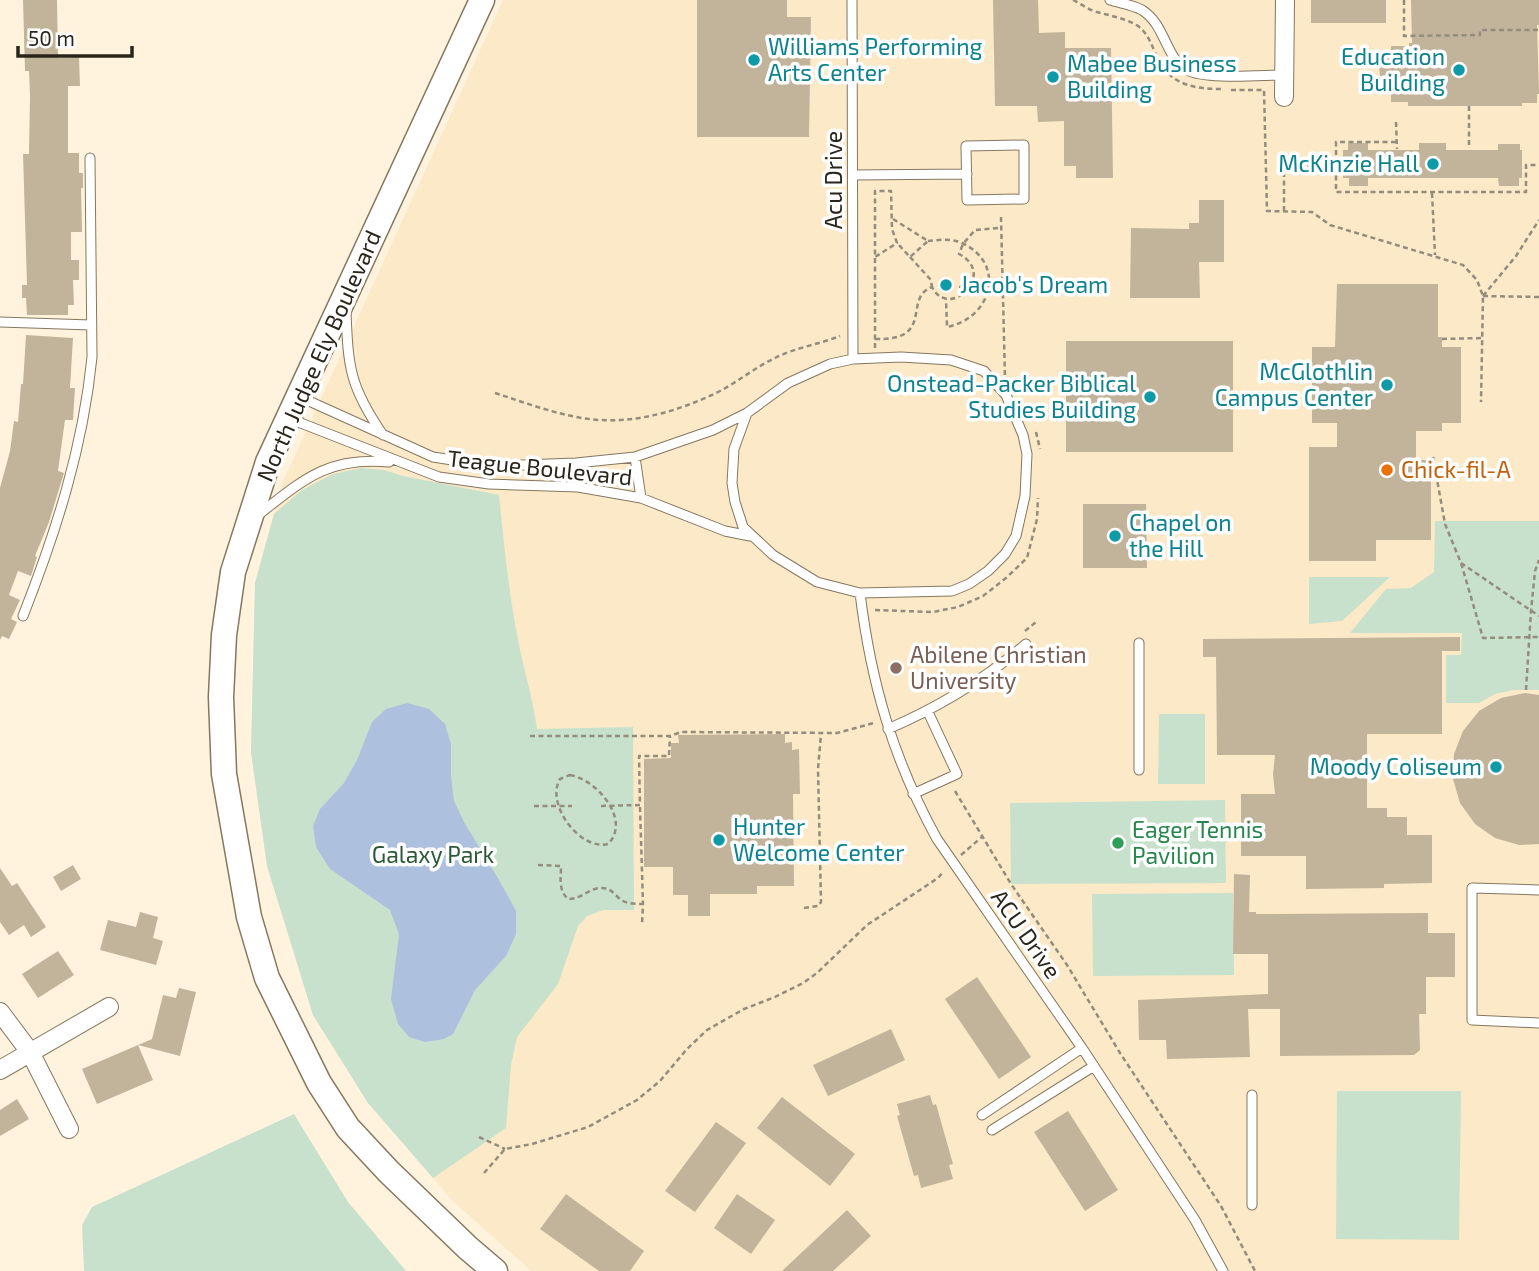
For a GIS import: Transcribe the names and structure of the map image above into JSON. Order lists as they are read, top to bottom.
{
  "streets": {
    "main road": ["North Judge Ely Boulevard"],
    "lane": ["Acu Drive", "Teague Boulevard", "ACU Drive"]
  },
  "crossings": [
    ["Acu Drive", "Teague Boulevard"],
    ["North Judge Ely Boulevard", "Teague Boulevard"],
    ["Teague Boulevard", "ACU Drive"]
  ],
  "parks": ["Galaxy Park"],
  "places": [
    "Williams Performing Arts Center",
    "Education Building",
    "Mabee Business Building",
    "McKinzie Hall",
    "Jacob's Dream",
    "McGlothlin Campus Center",
    "Onstead-Packer Biblical Studies Building",
    "Chick-fil-A",
    "Chapel on the Hill",
    "Abilene Christian University",
    "Moody Coliseum",
    "Hunter Welcome Center",
    "Eager Tennis Pavilion"
  ],
  "scale_bar": "50 m"
}
